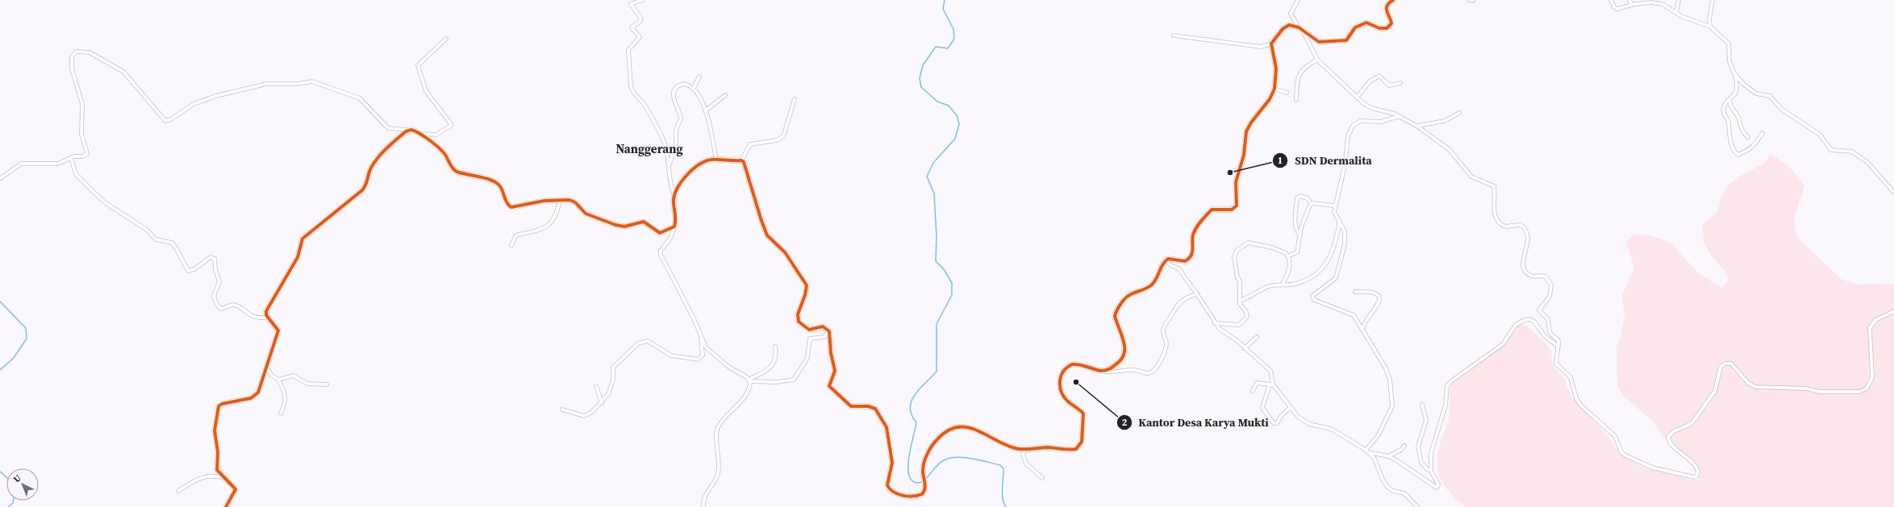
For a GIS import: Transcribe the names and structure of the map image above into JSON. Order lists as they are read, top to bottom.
{
  "districts": ["Nanggerang"],
  "places": ["SDN Dermalita", "Kantor Desa Karya Mukti"],
  "north": "top left"
}
